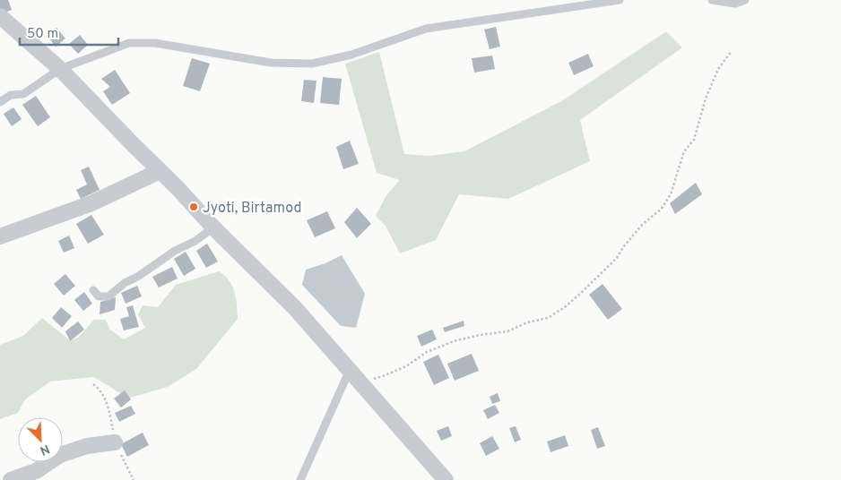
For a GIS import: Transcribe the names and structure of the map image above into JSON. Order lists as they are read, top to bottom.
{
  "places": ["Jyoti, Birtamod"],
  "scale_bar": "50 m",
  "north": "bottom right"
}
